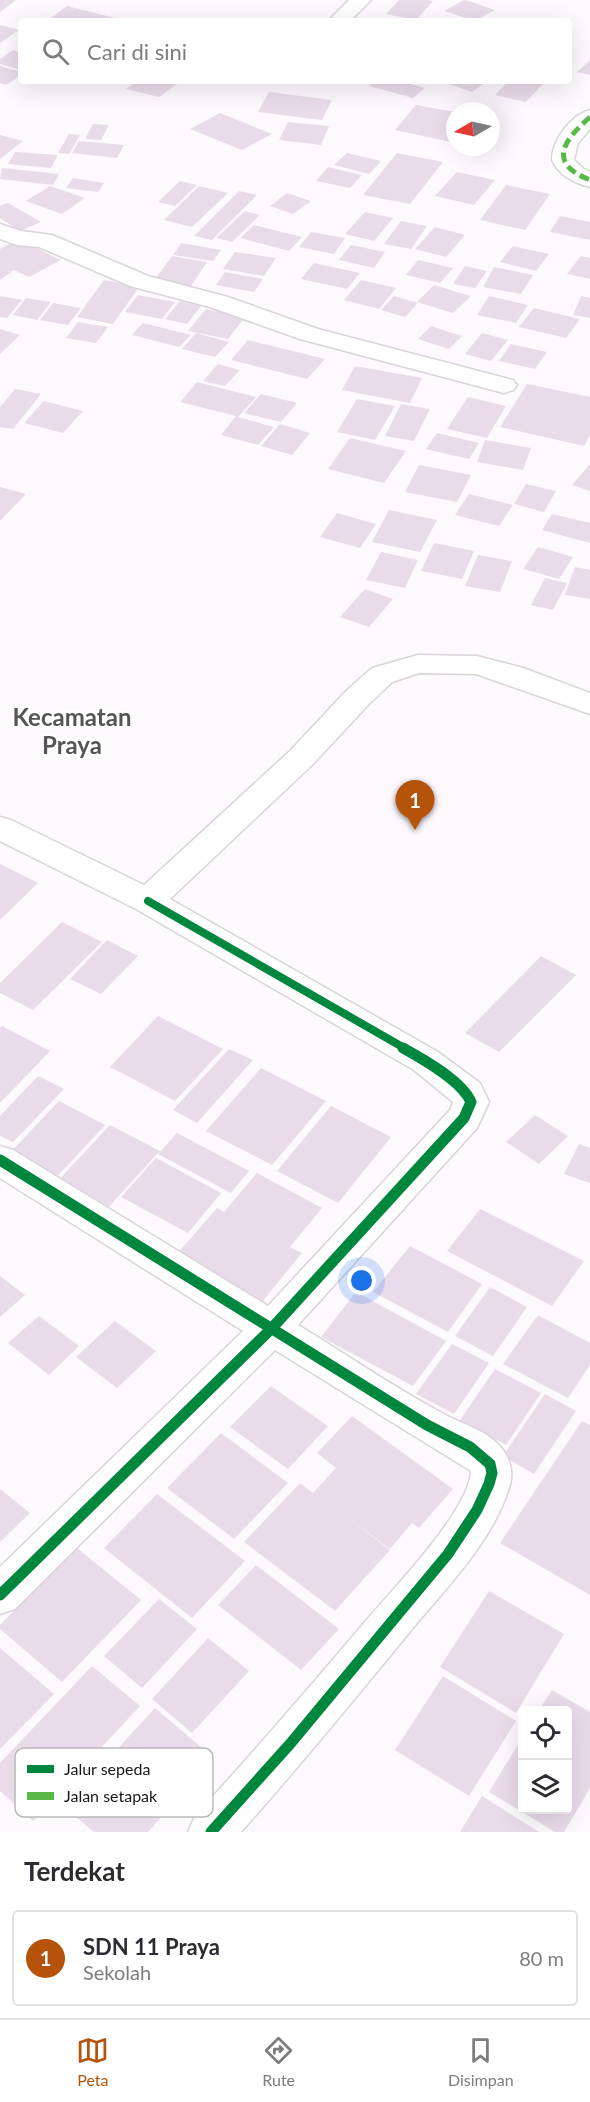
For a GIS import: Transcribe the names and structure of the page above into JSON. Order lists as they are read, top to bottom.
{
  "districts": ["Kecamatan Praya"],
  "legend": ["Jalur sepeda", "Jalan setapak"],
  "north": "left",
  "page": {
    "search": "Cari di sini",
    "pins": "1",
    "heading": "Terdekat",
    "list": [
      {
        "mark": "1",
        "name": "SDN 11 Praya",
        "note": "Sekolah",
        "value": "80 m"
      }
    ],
    "nav": ["Peta", "Rute", "Disimpan"]
  }
}
